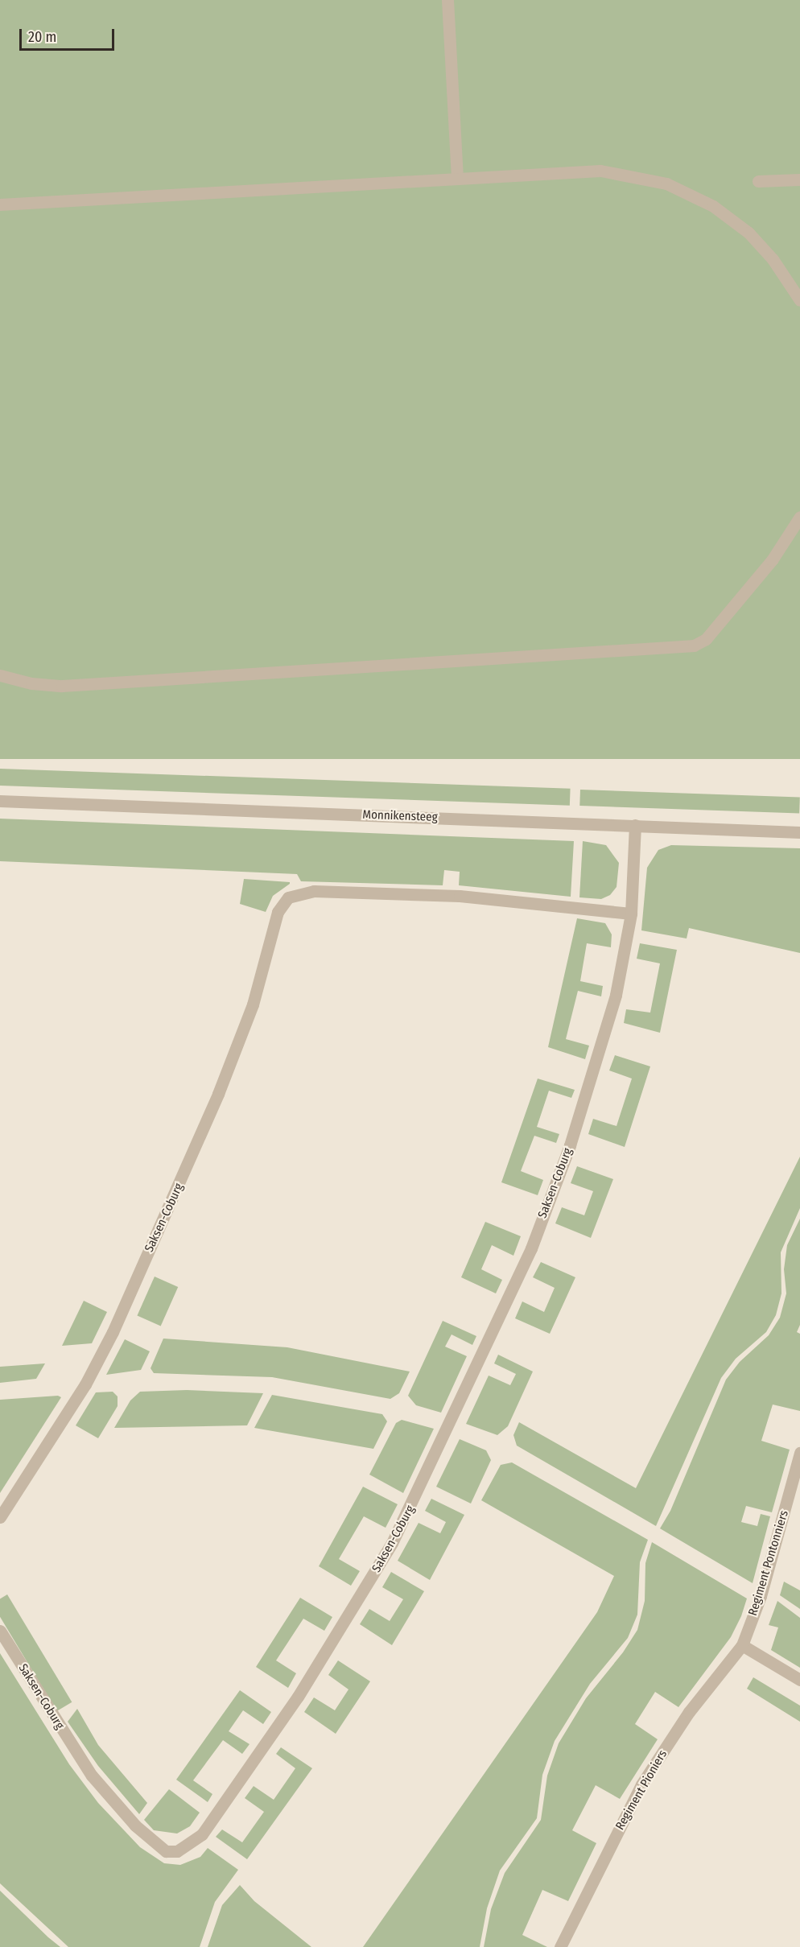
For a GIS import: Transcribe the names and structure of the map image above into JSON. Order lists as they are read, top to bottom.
{
  "streets": {
    "street": [
      "Monnikensteeg",
      "Saksen-Coburg",
      "Regiment Pontonniers",
      "Regiment Pioniers"
    ]
  },
  "crossings": [
    ["Monnikensteeg", "Saksen-Coburg"],
    ["Regiment Pontonniers", "Regiment Pioniers"]
  ],
  "scale_bar": "20 m"
}
